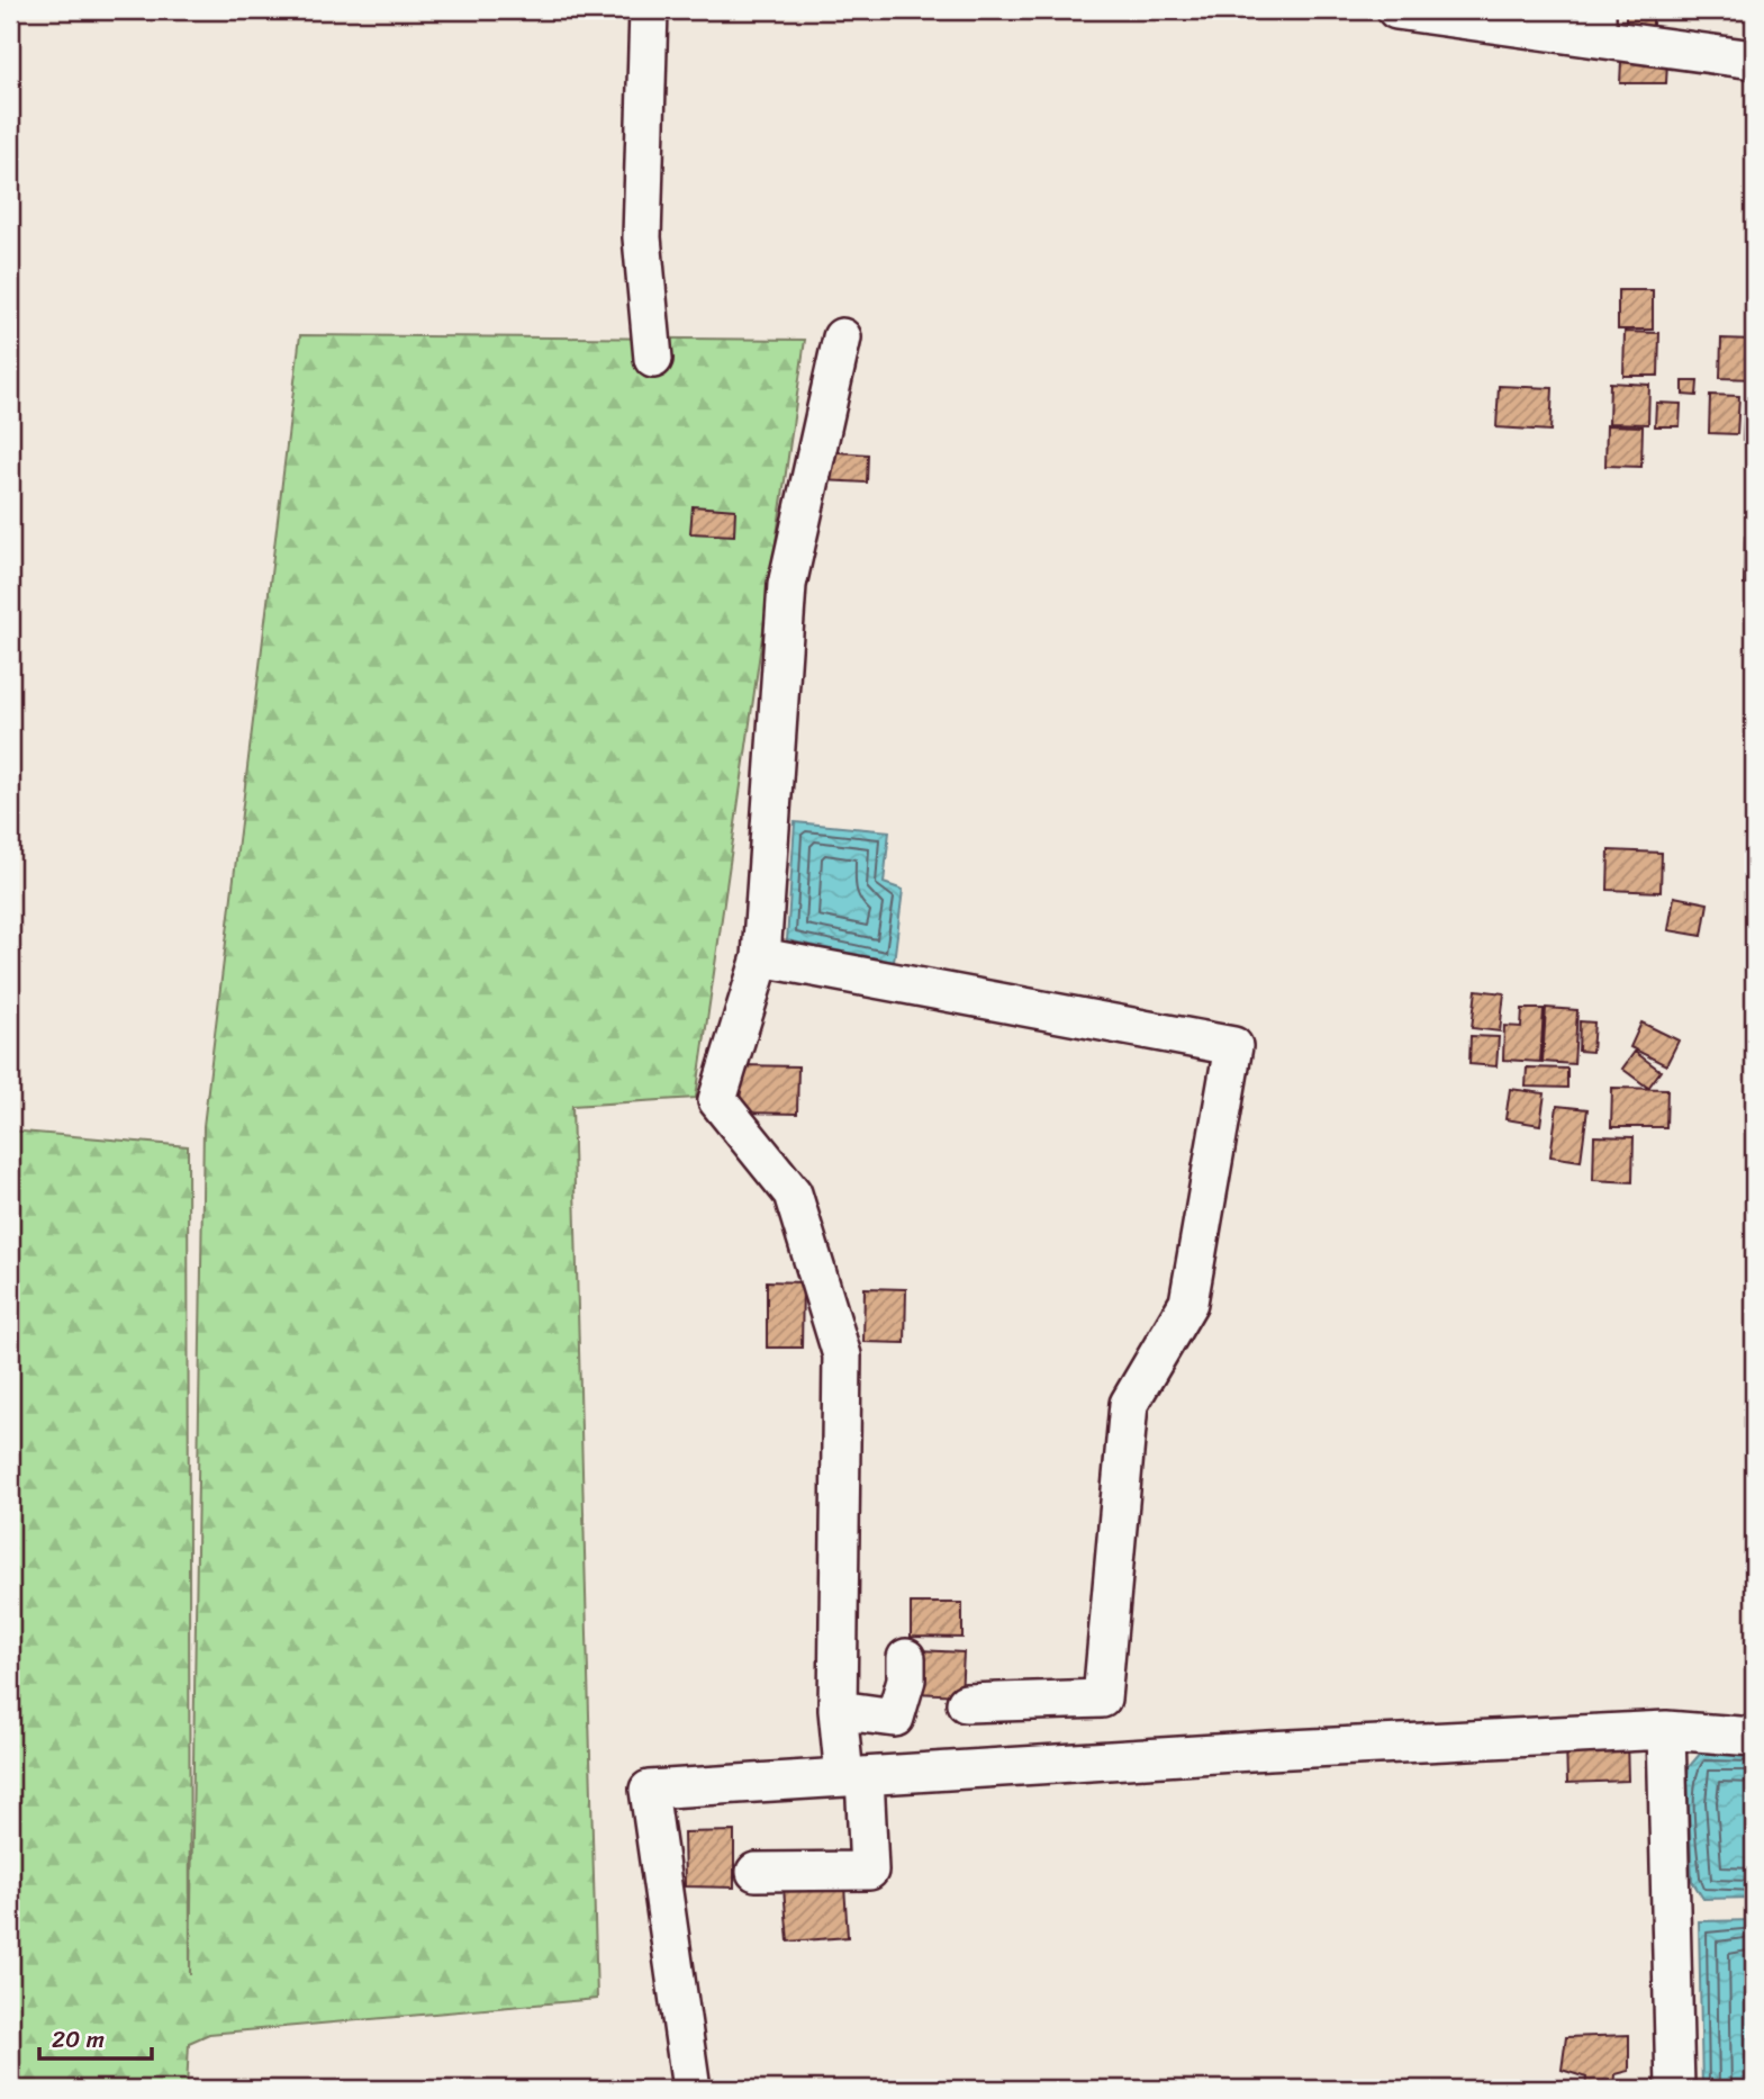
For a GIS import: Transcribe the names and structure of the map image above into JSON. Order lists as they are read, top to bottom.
{
  "scale_bar": "20 m"
}
